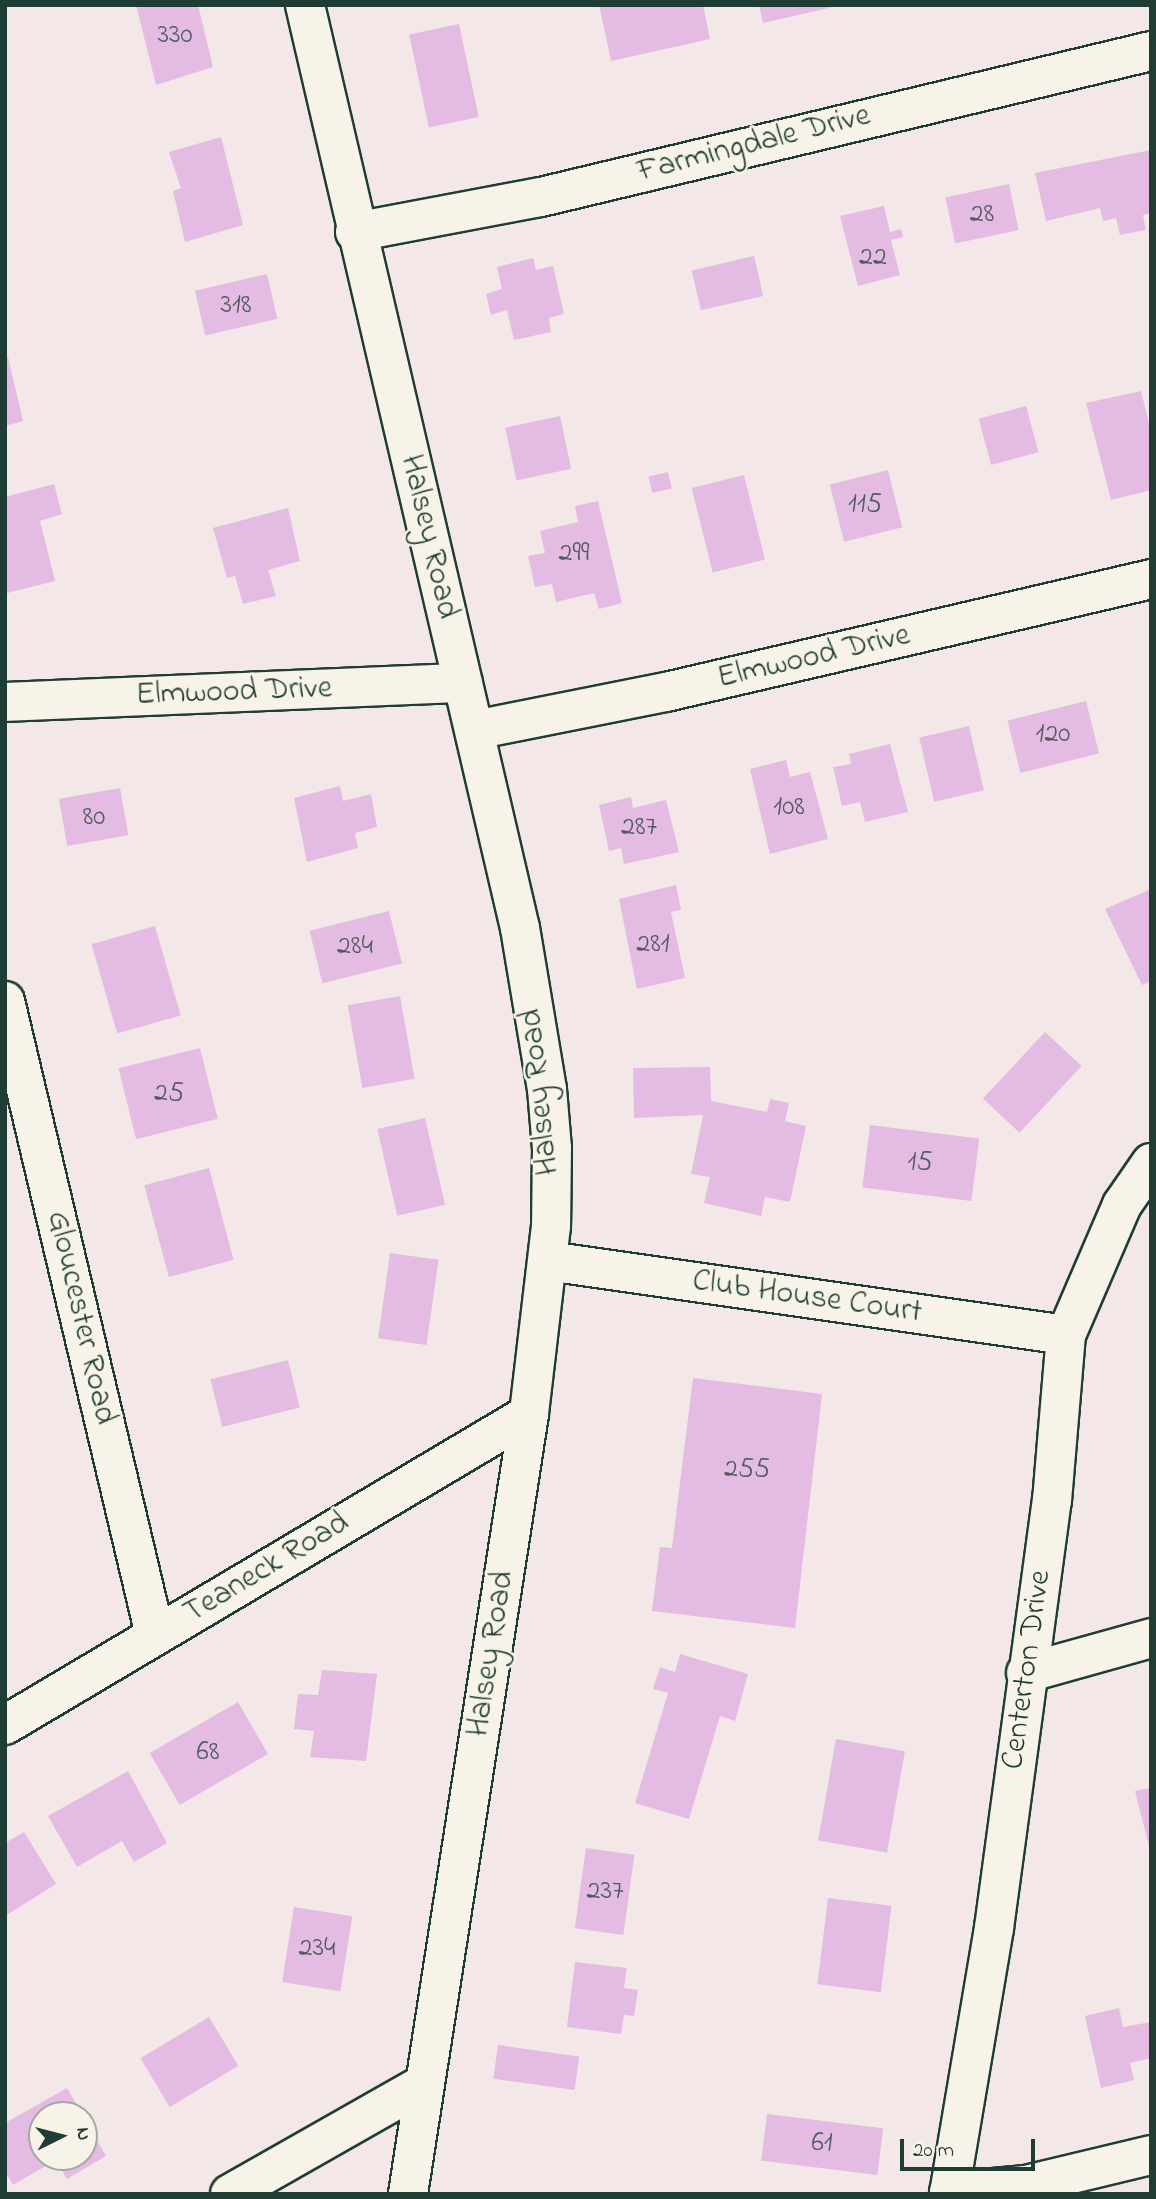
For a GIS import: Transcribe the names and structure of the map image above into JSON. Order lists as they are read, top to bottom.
{
  "streets": {
    "street": [
      "Farmingdale Drive",
      "Halsey Road",
      "Elmwood Drive",
      "Club House Court",
      "Gloucester Road",
      "Teaneck Road",
      "Centerton Drive"
    ]
  },
  "crossings": [
    ["Farmingdale Drive", "Halsey Road"],
    ["Halsey Road", "Elmwood Drive"],
    ["Halsey Road", "Club House Court"],
    ["Halsey Road", "Teaneck Road"],
    ["Club House Court", "Centerton Drive"],
    ["Gloucester Road", "Teaneck Road"]
  ],
  "house_numbers": [
    "330",
    "28",
    "22",
    "318",
    "115",
    "299",
    "120",
    "108",
    "80",
    "287",
    "281",
    "284",
    "25",
    "15",
    "255",
    "68",
    "237",
    "234",
    "61"
  ],
  "scale_bar": "20 m",
  "north": "right"
}
